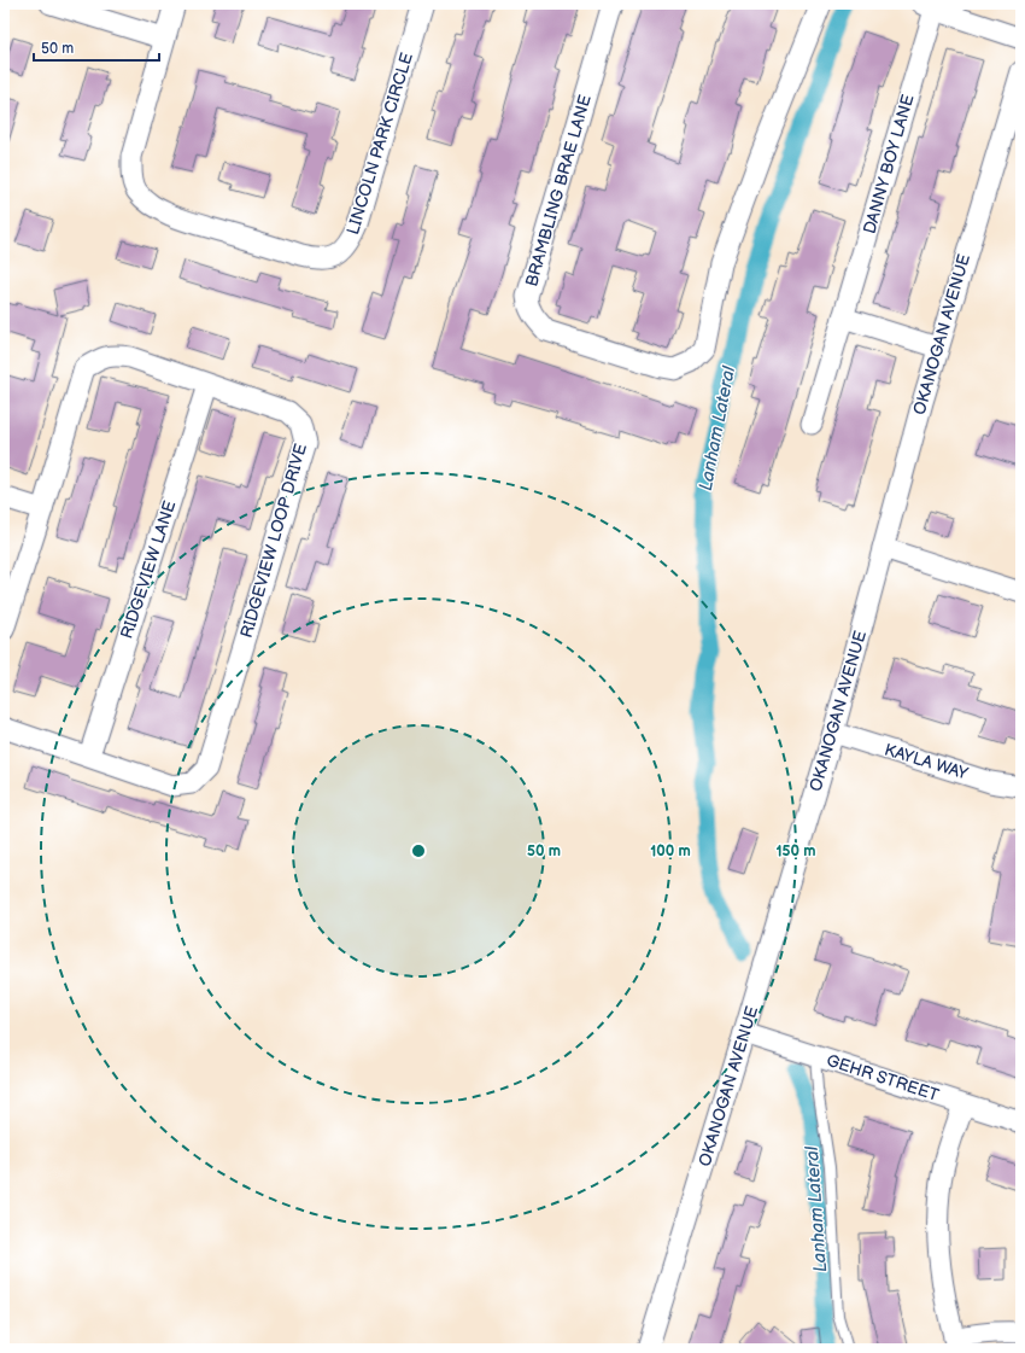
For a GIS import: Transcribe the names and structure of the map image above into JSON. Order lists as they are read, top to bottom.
{
  "streets": {
    "street": [
      "LINCOLN PARK CIRCLE",
      "DANNY BOY LANE",
      "BRAMBLING BRAE LANE",
      "OKANOGAN AVENUE",
      "RIDGEVIEW LOOP DRIVE",
      "RIDGEVIEW LANE",
      "KAYLA WAY",
      "GEHR STREET"
    ]
  },
  "crossings": [
    ["OKANOGAN AVENUE", "KAYLA WAY"],
    ["OKANOGAN AVENUE", "GEHR STREET"],
    ["RIDGEVIEW LOOP DRIVE", "RIDGEVIEW LANE"]
  ],
  "water": ["Lanham Lateral"],
  "scale_bar": "50 m",
  "rings": ["50 m", "100 m", "150 m"]
}
